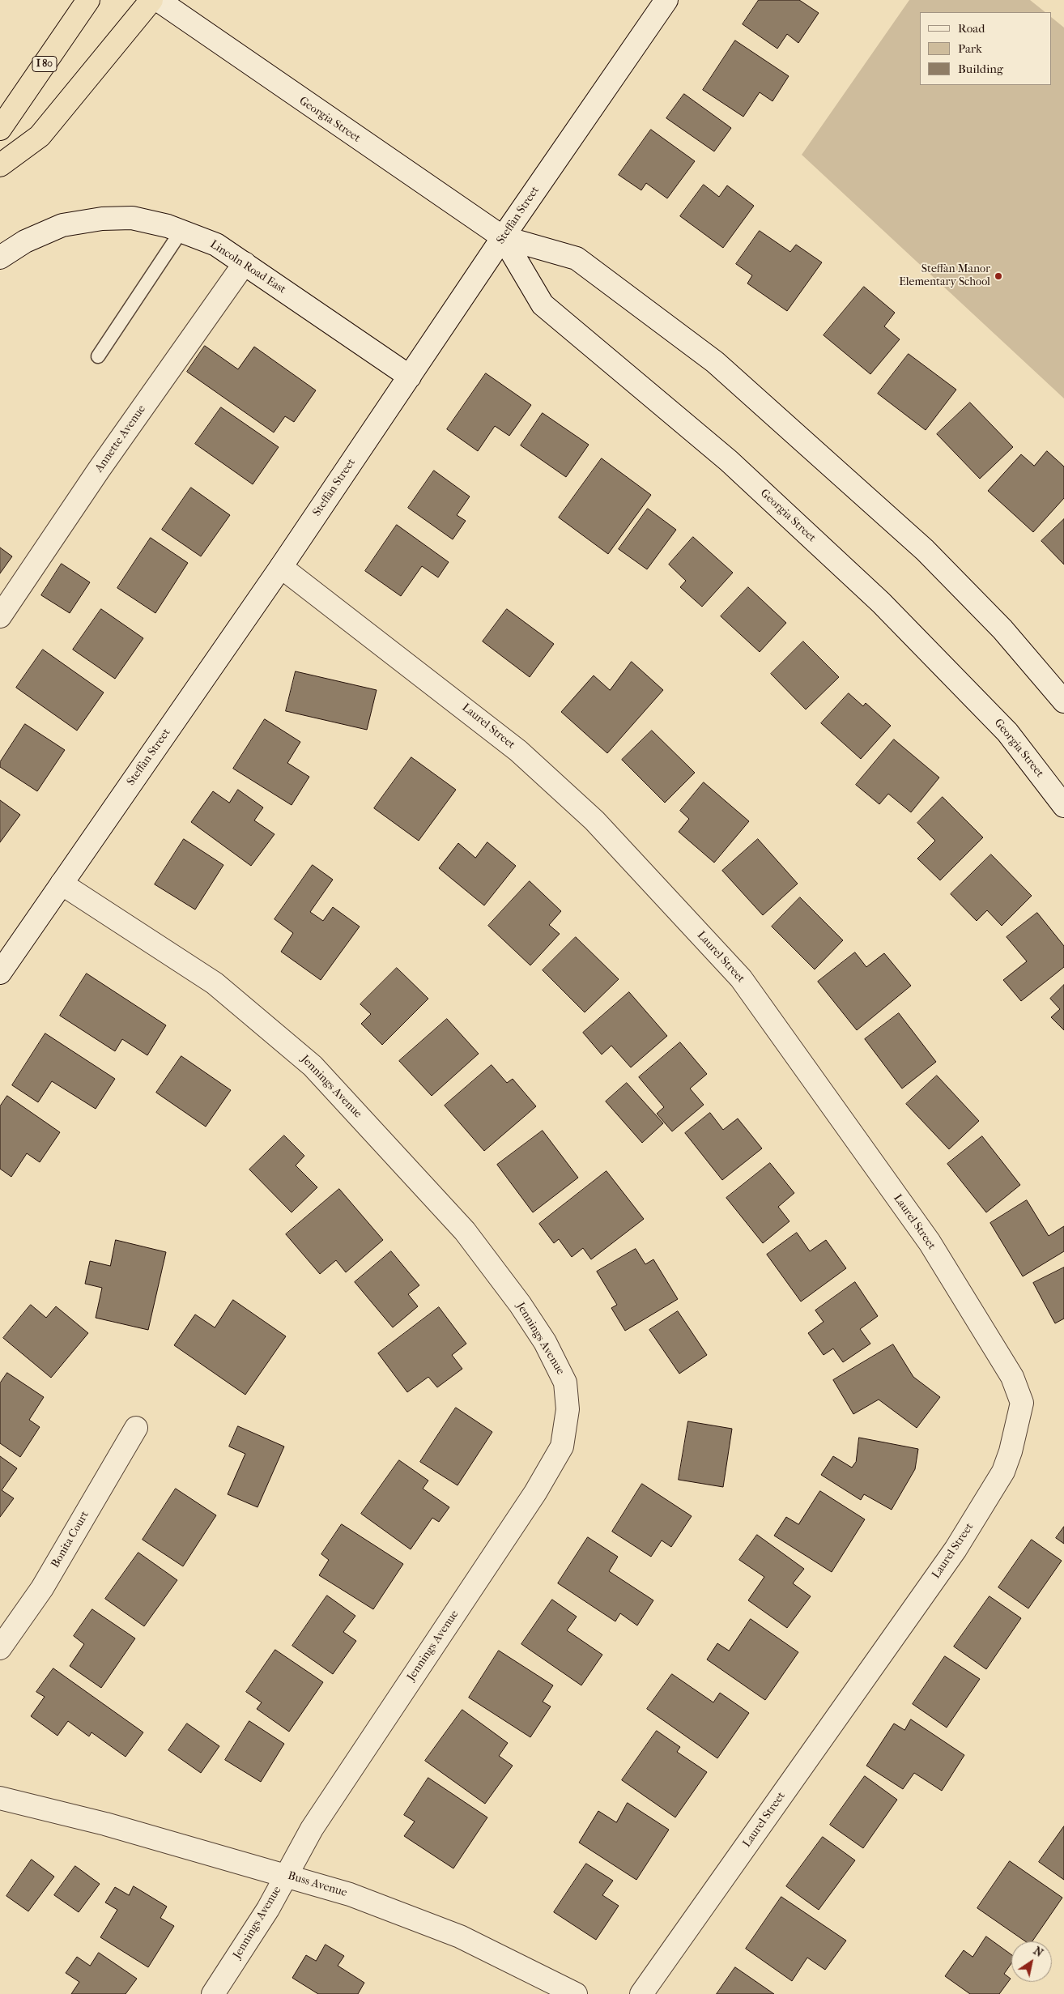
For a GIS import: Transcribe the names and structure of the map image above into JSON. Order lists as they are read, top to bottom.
{
  "streets": {
    "highway": ["I 80"],
    "street": [
      "Georgia Street",
      "Steffan Street",
      "Lincoln Road East",
      "Annette Avenue",
      "Laurel Street",
      "Jennings Avenue",
      "Bonita Court",
      "Buss Avenue"
    ]
  },
  "crossings": [
    ["Georgia Street", "Steffan Street"],
    ["Steffan Street", "Lincoln Road East"],
    ["Steffan Street", "Laurel Street"],
    ["Steffan Street", "Jennings Avenue"],
    ["Lincoln Road East", "Annette Avenue"],
    ["Jennings Avenue", "Buss Avenue"]
  ],
  "places": ["Steffan Manor Elementary School"],
  "legend": ["Road", "Park", "Building"],
  "north": "top right"
}
